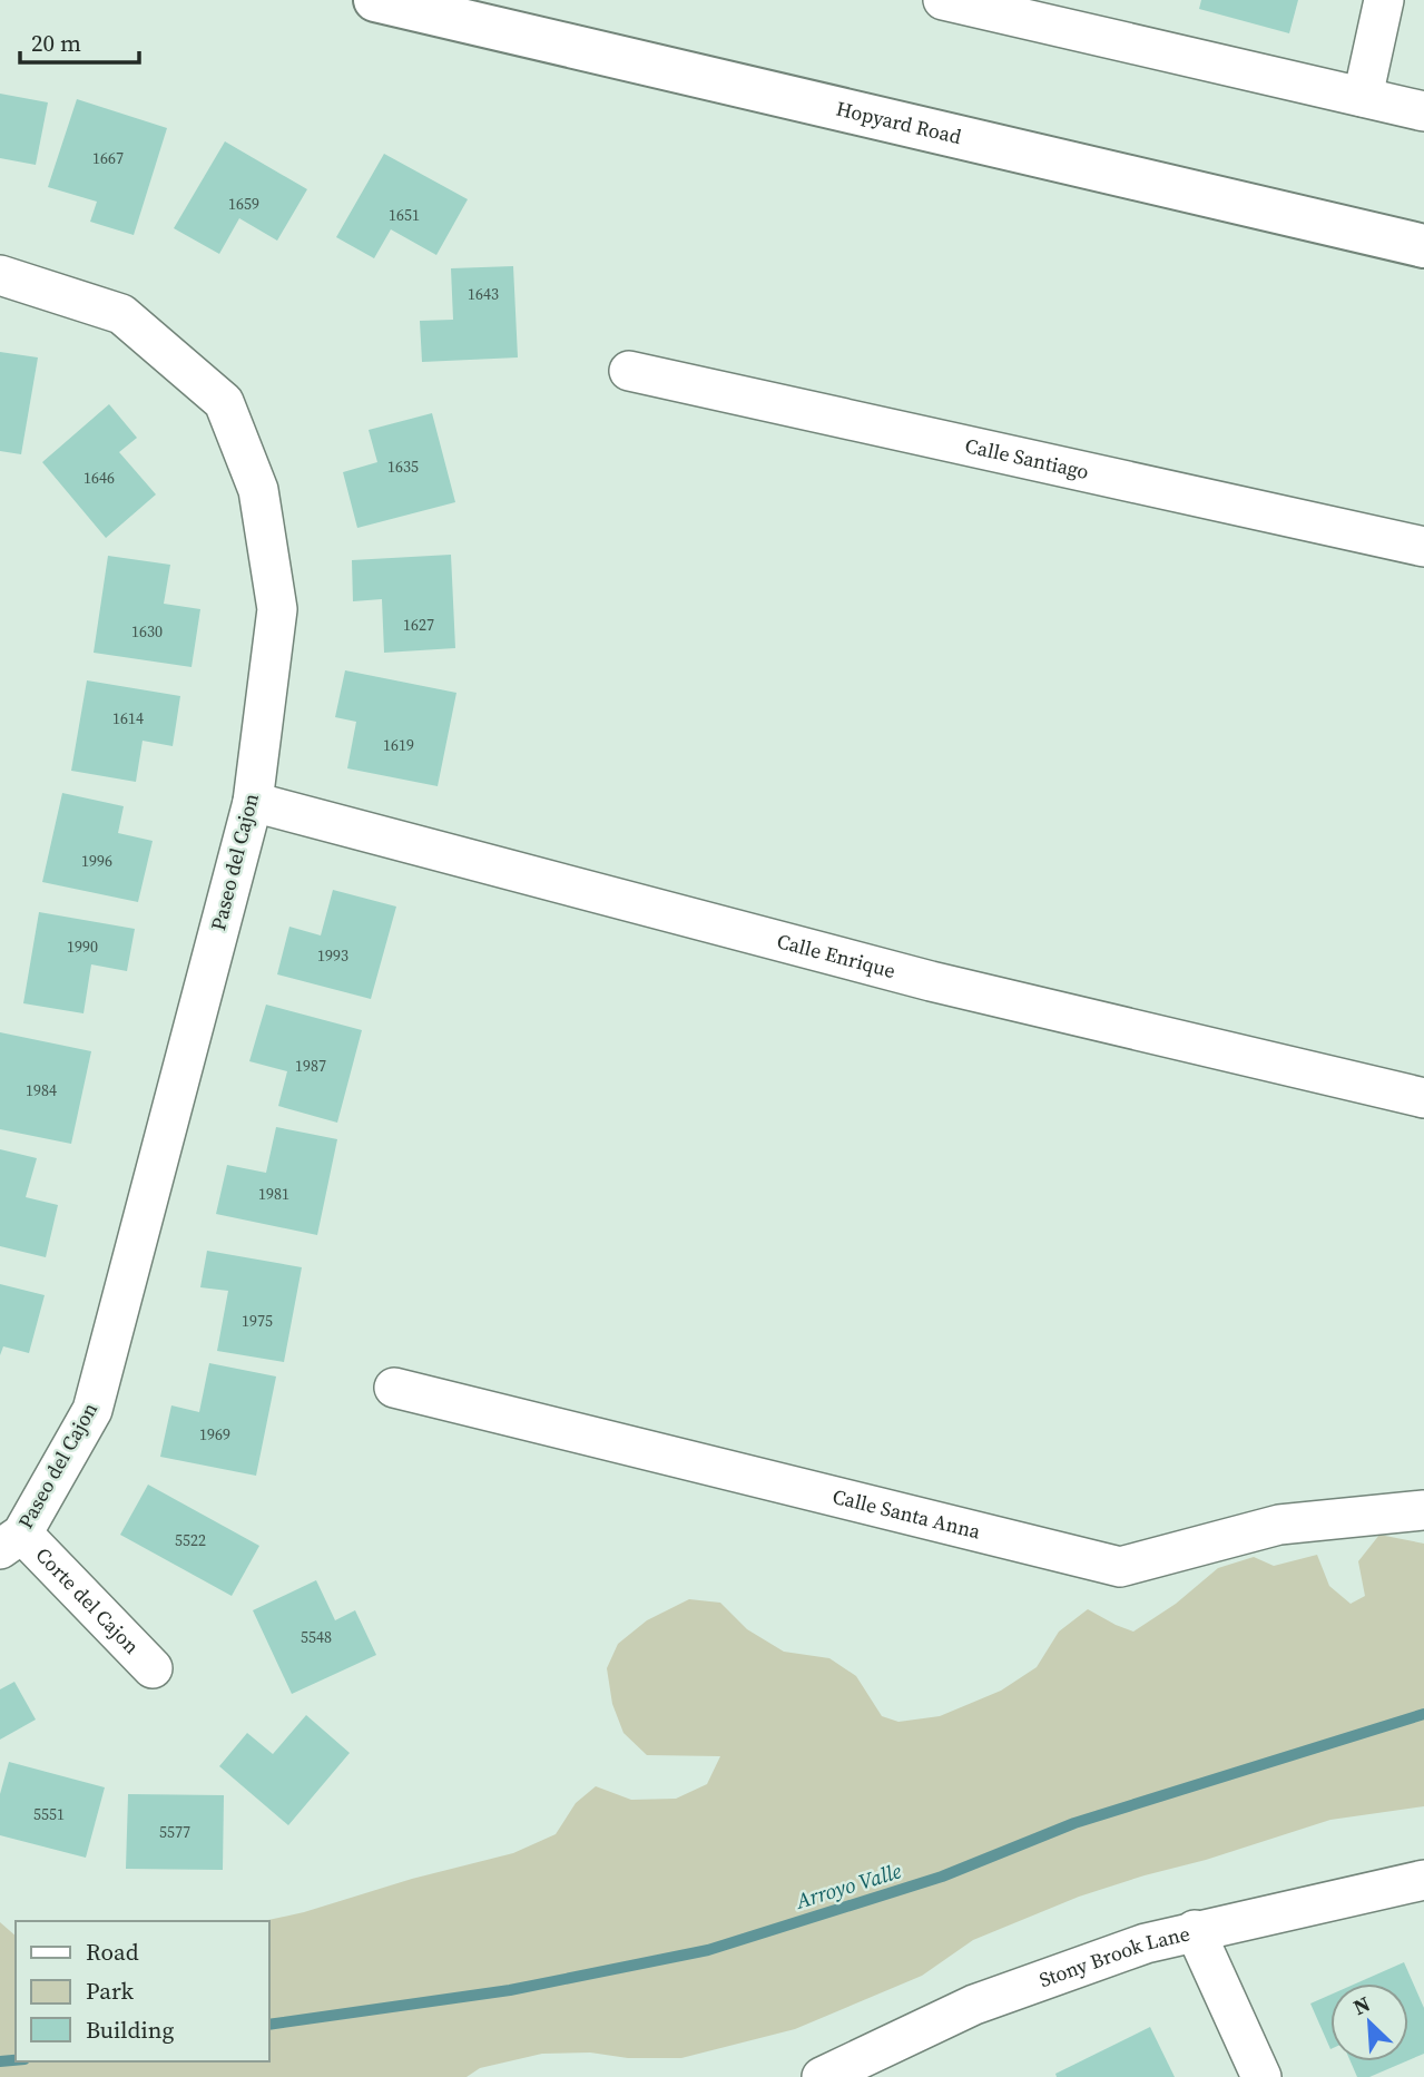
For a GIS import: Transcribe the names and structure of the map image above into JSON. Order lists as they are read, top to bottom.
{
  "streets": {
    "main road": ["Hopyard Road"],
    "street": [
      "Calle Santiago",
      "Paseo del Cajon",
      "Calle Enrique",
      "Calle Santa Anna",
      "Corte del Cajon",
      "Stony Brook Lane"
    ]
  },
  "crossings": [
    ["Paseo del Cajon", "Calle Enrique"],
    ["Paseo del Cajon", "Corte del Cajon"]
  ],
  "water": ["Arroyo Valle"],
  "house_numbers": [
    "1667",
    "1659",
    "1651",
    "1643",
    "1635",
    "1646",
    "1627",
    "1630",
    "1614",
    "1619",
    "1996",
    "1990",
    "1993",
    "1987",
    "1984",
    "1981",
    "1975",
    "1969",
    "5522",
    "5548",
    "5551",
    "5577"
  ],
  "legend": ["Road", "Park", "Building"],
  "scale_bar": "20 m",
  "north": "top left"
}
